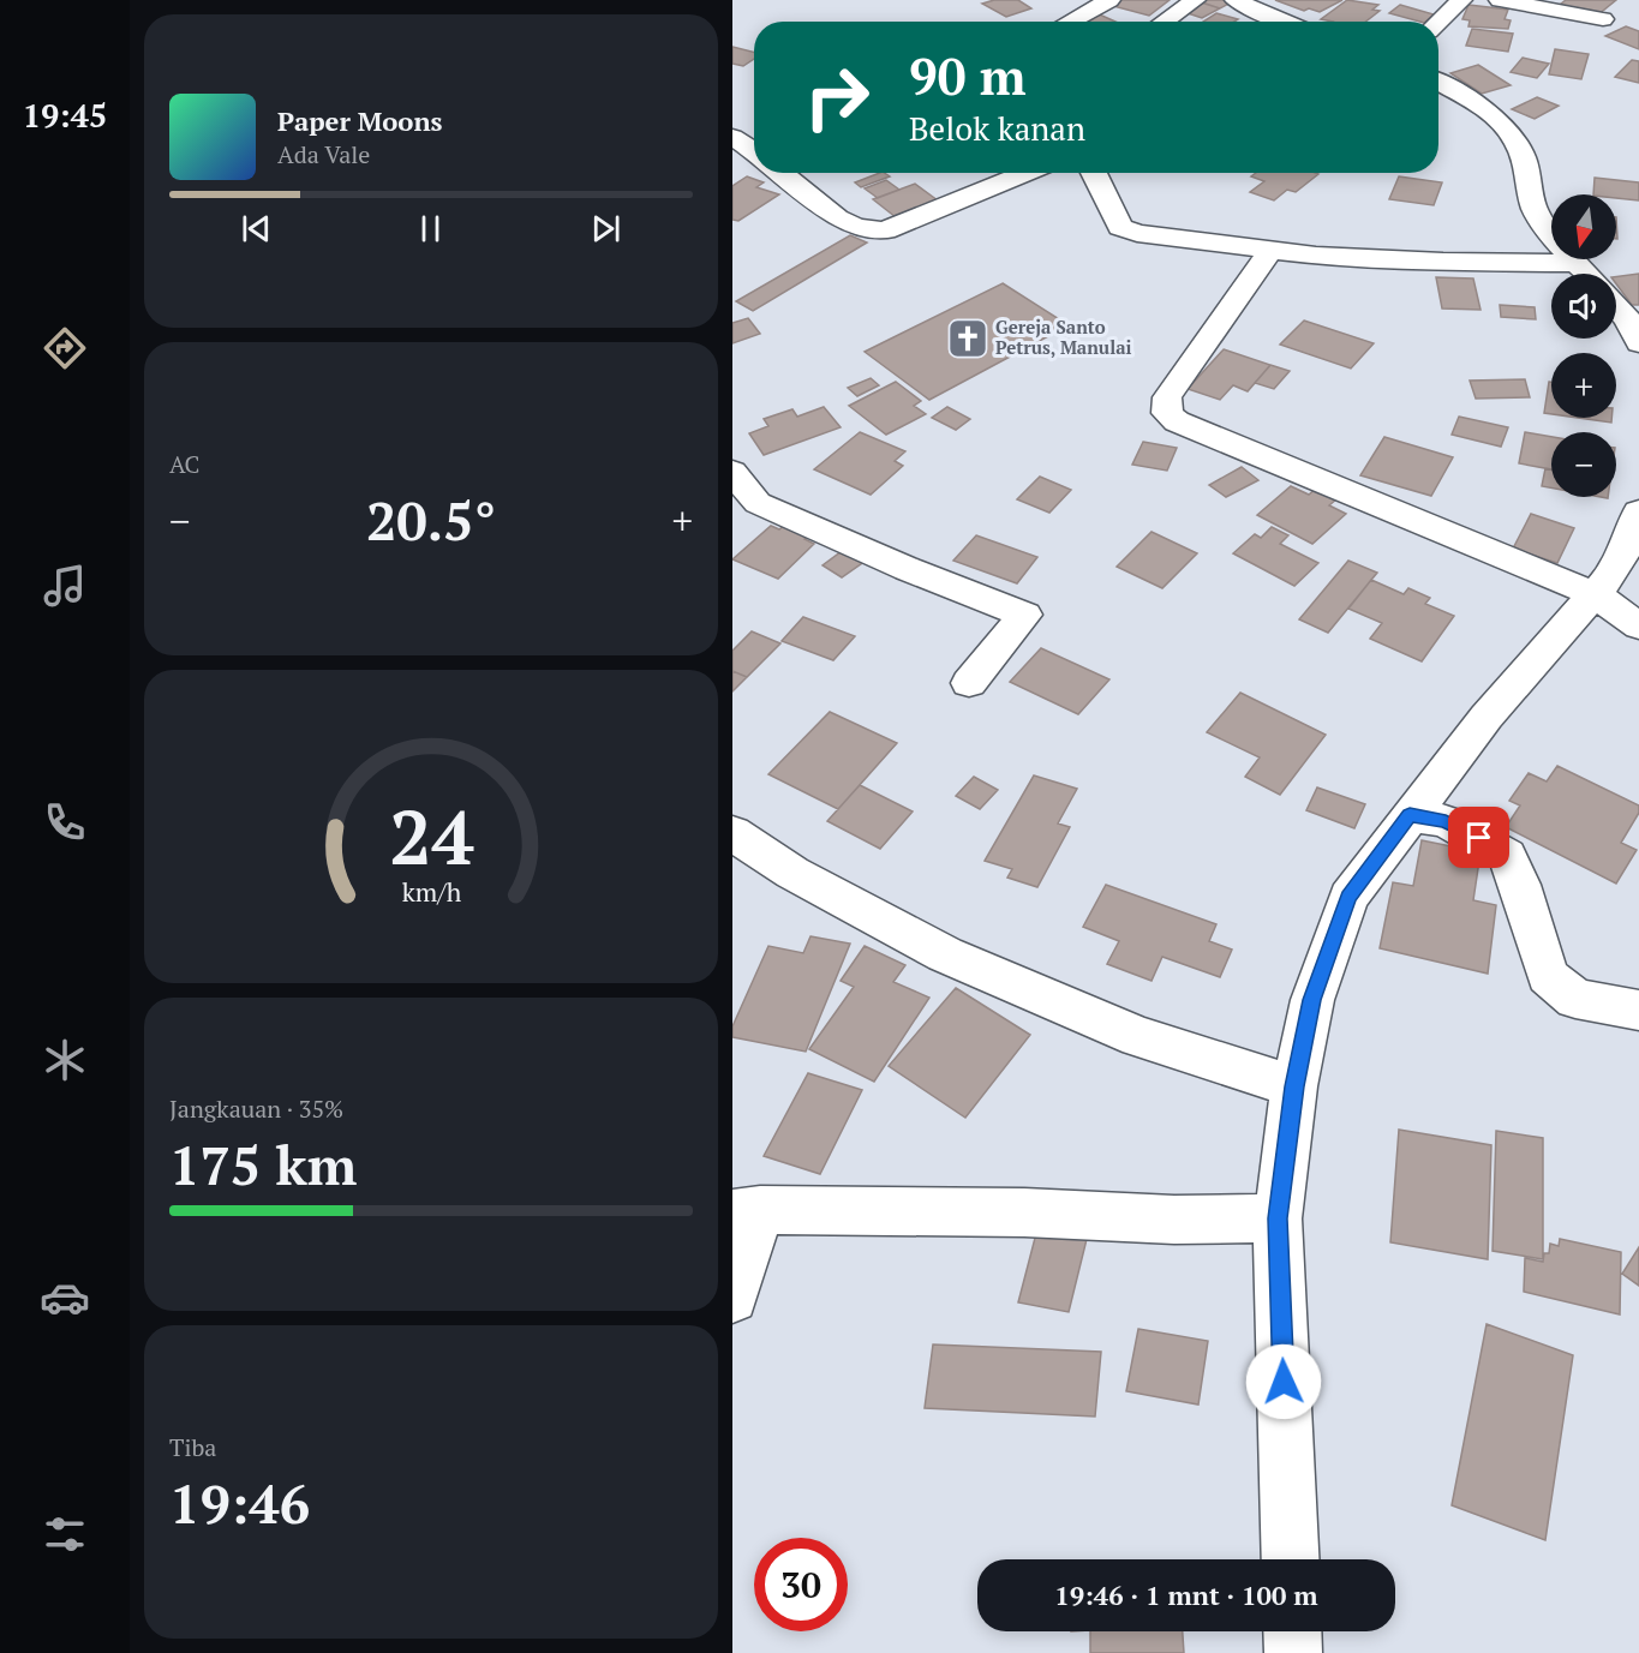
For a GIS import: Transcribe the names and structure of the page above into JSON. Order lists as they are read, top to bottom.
{
  "places": {
    "church": ["Gereja Santo Petrus, Manulai"]
  },
  "north": "bottom",
  "page": {
    "tabs": "19:45",
    "turn": ["90 m", "Belok kanan"],
    "song": ["Paper Moons", "Ada Vale"],
    "map_buttons": ["+", "−"],
    "tile": [
      "AC",
      ["Jangkauan · 35%", "175 km"],
      ["Tiba", "19:46"]
    ],
    "heat": ["−", "20.5°", "+"],
    "limit": "30",
    "trip": "19:46 · 1 mnt · 100 m",
    "gauge": ["24", "km/h"]
  }
}
